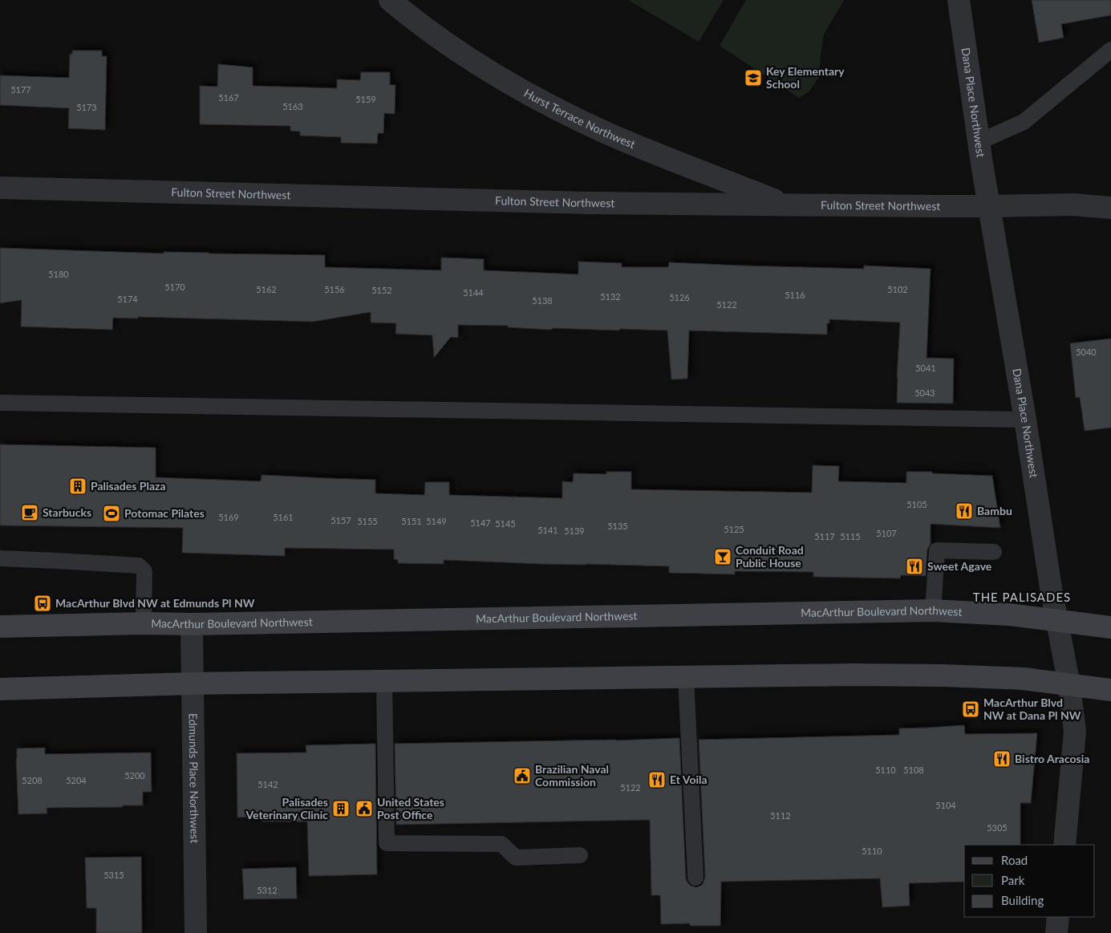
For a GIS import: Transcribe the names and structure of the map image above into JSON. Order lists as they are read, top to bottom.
{
  "streets": {
    "main road": ["MacArthur Boulevard Northwest"],
    "street": [
      "Dana Place Northwest",
      "Hurst Terrace Northwest",
      "Fulton Street Northwest",
      "Edmunds Place Northwest"
    ]
  },
  "crossings": [
    ["Dana Place Northwest", "Fulton Street Northwest"],
    ["Dana Place Northwest", "MacArthur Boulevard Northwest"],
    ["Hurst Terrace Northwest", "Fulton Street Northwest"],
    ["MacArthur Boulevard Northwest", "Edmunds Place Northwest"]
  ],
  "districts": ["THE PALISADES"],
  "places": {
    "school or university": ["Key Elementary School"],
    "building": ["Palisades Plaza", "Palisades Veterinary Clinic"],
    "restaurant": [
      "Bambu",
      "Sweet Agave",
      "Bistro Aracosia",
      "Et Voila"
    ],
    "cafe": ["Starbucks"],
    "sports": ["Potomac Pilates"],
    "bar": ["Conduit Road Public House"],
    "bus stop": ["MacArthur Blvd NW at Edmunds Pl NW", "MacArthur Blvd NW at Dana Pl NW"],
    "public building": ["Brazilian Naval Commission", "United States Post Office"]
  },
  "house_numbers": [
    "5177",
    "5167",
    "5159",
    "5163",
    "5173",
    "5180",
    "5170",
    "5162",
    "5156",
    "5102",
    "5152",
    "5144",
    "5116",
    "5132",
    "5126",
    "5174",
    "5138",
    "5122",
    "5040",
    "5041",
    "5043",
    "5105",
    "5169",
    "5161",
    "5157",
    "5155",
    "5151",
    "5149",
    "5147",
    "5145",
    "5135",
    "5125",
    "5141",
    "5139",
    "5107",
    "5117",
    "5115",
    "5110",
    "5108",
    "5200",
    "5208",
    "5204",
    "5142",
    "5122",
    "5104",
    "5112",
    "5305",
    "5110",
    "5315",
    "5312"
  ],
  "legend": ["Road", "Park", "Building"]
}
